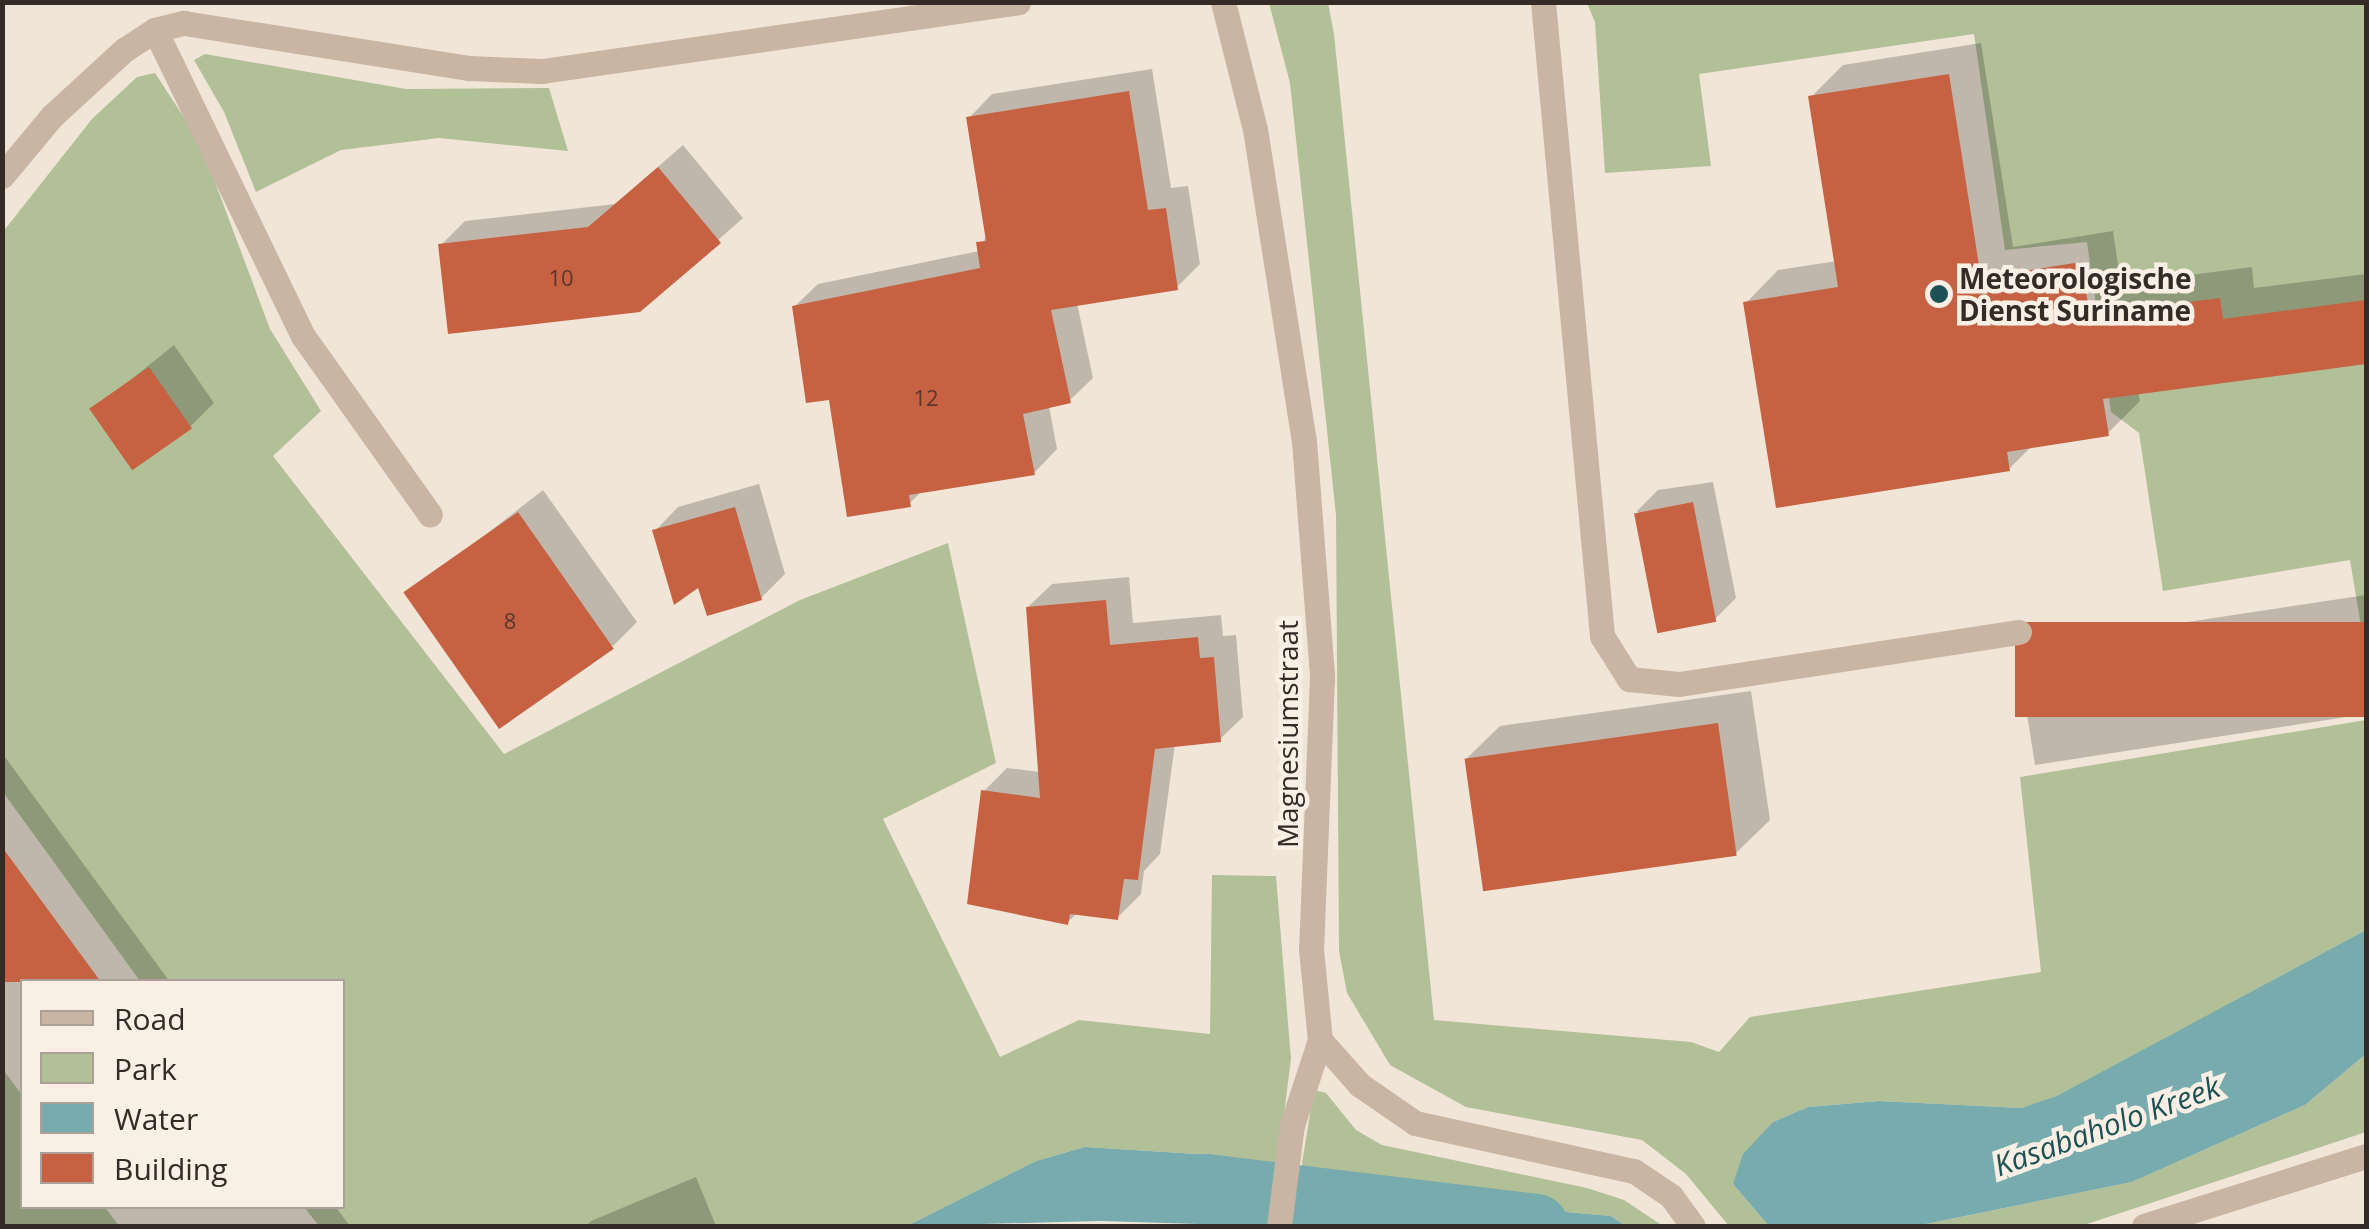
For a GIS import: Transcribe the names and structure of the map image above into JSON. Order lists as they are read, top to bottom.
{
  "streets": {
    "street": ["Magnesiumstraat"]
  },
  "water": ["Kasabaholo Kreek"],
  "places": ["Meteorologische Dienst Suriname"],
  "house_numbers": ["10", "12", "8"],
  "legend": [
    "Road",
    "Park",
    "Water",
    "Building"
  ]
}
